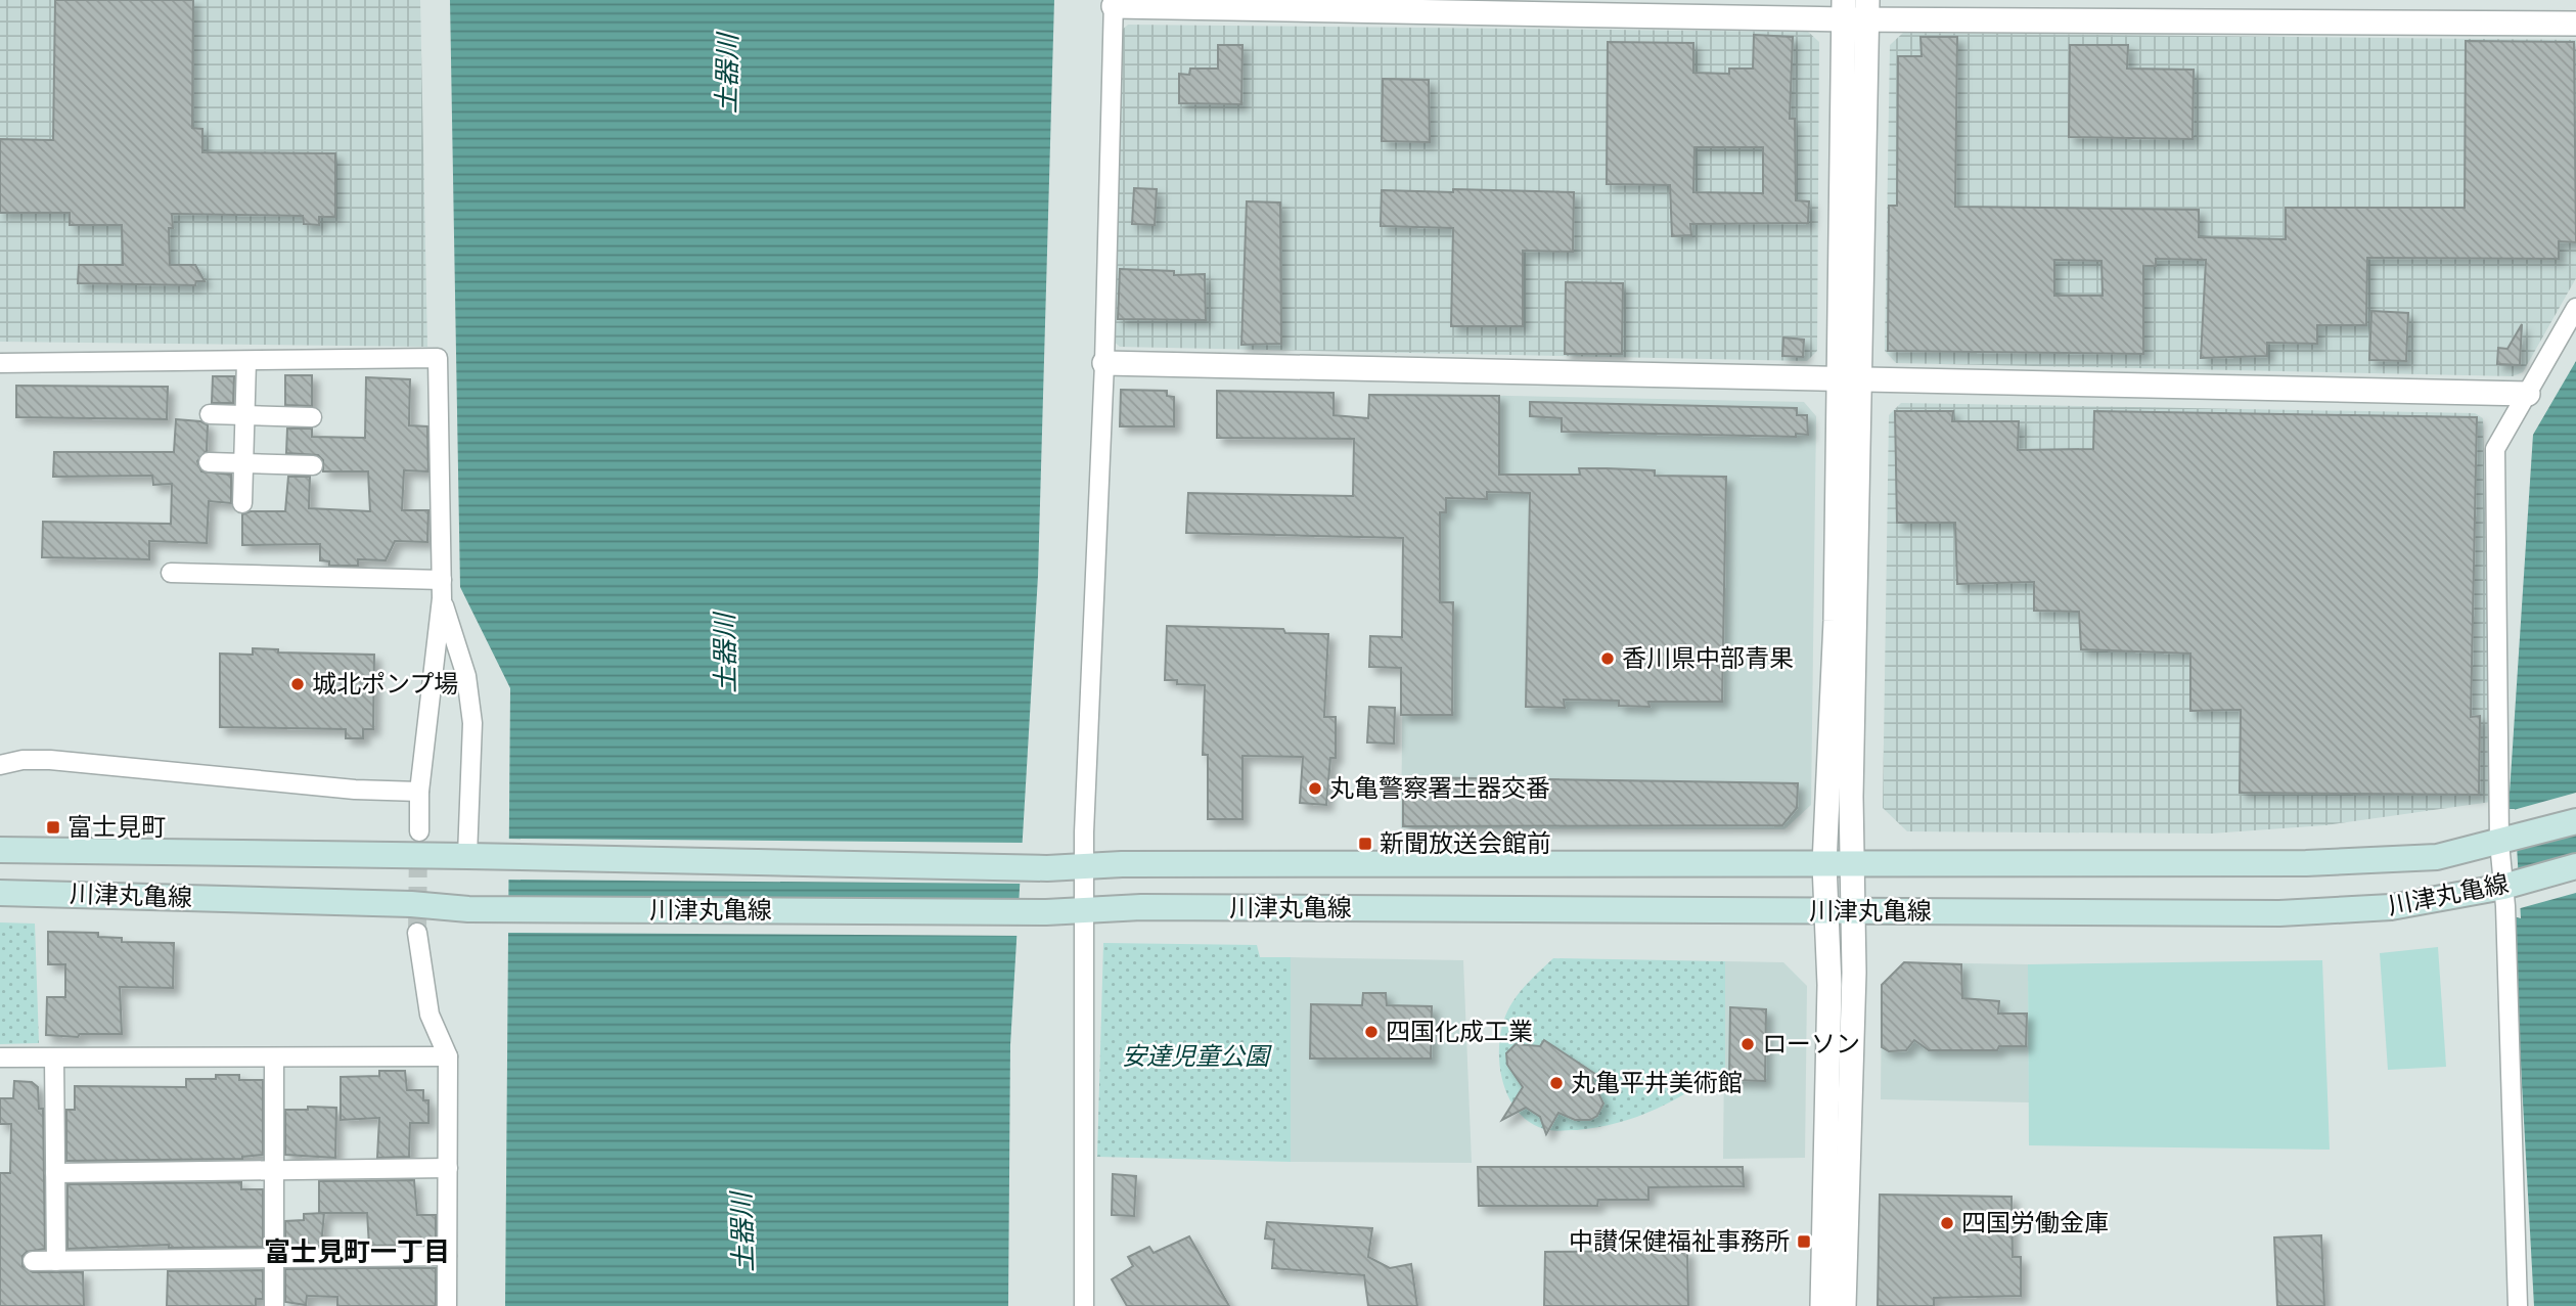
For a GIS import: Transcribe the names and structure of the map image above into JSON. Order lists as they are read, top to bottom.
{
  "streets": {
    "main road": ["川津丸亀線"]
  },
  "districts": ["富士見町一丁目"],
  "water": ["土器川"],
  "parks": ["安達児童公園"],
  "places": {
    "other": [
      "香川県中部青果",
      "城北ポンプ場",
      "丸亀警察署土器交番",
      "四国化成工業",
      "ローソン",
      "丸亀平井美術館",
      "四国労働金庫"
    ],
    "transit": ["富士見町", "新聞放送会館前", "中讃保健福祉事務所"]
  }
}
